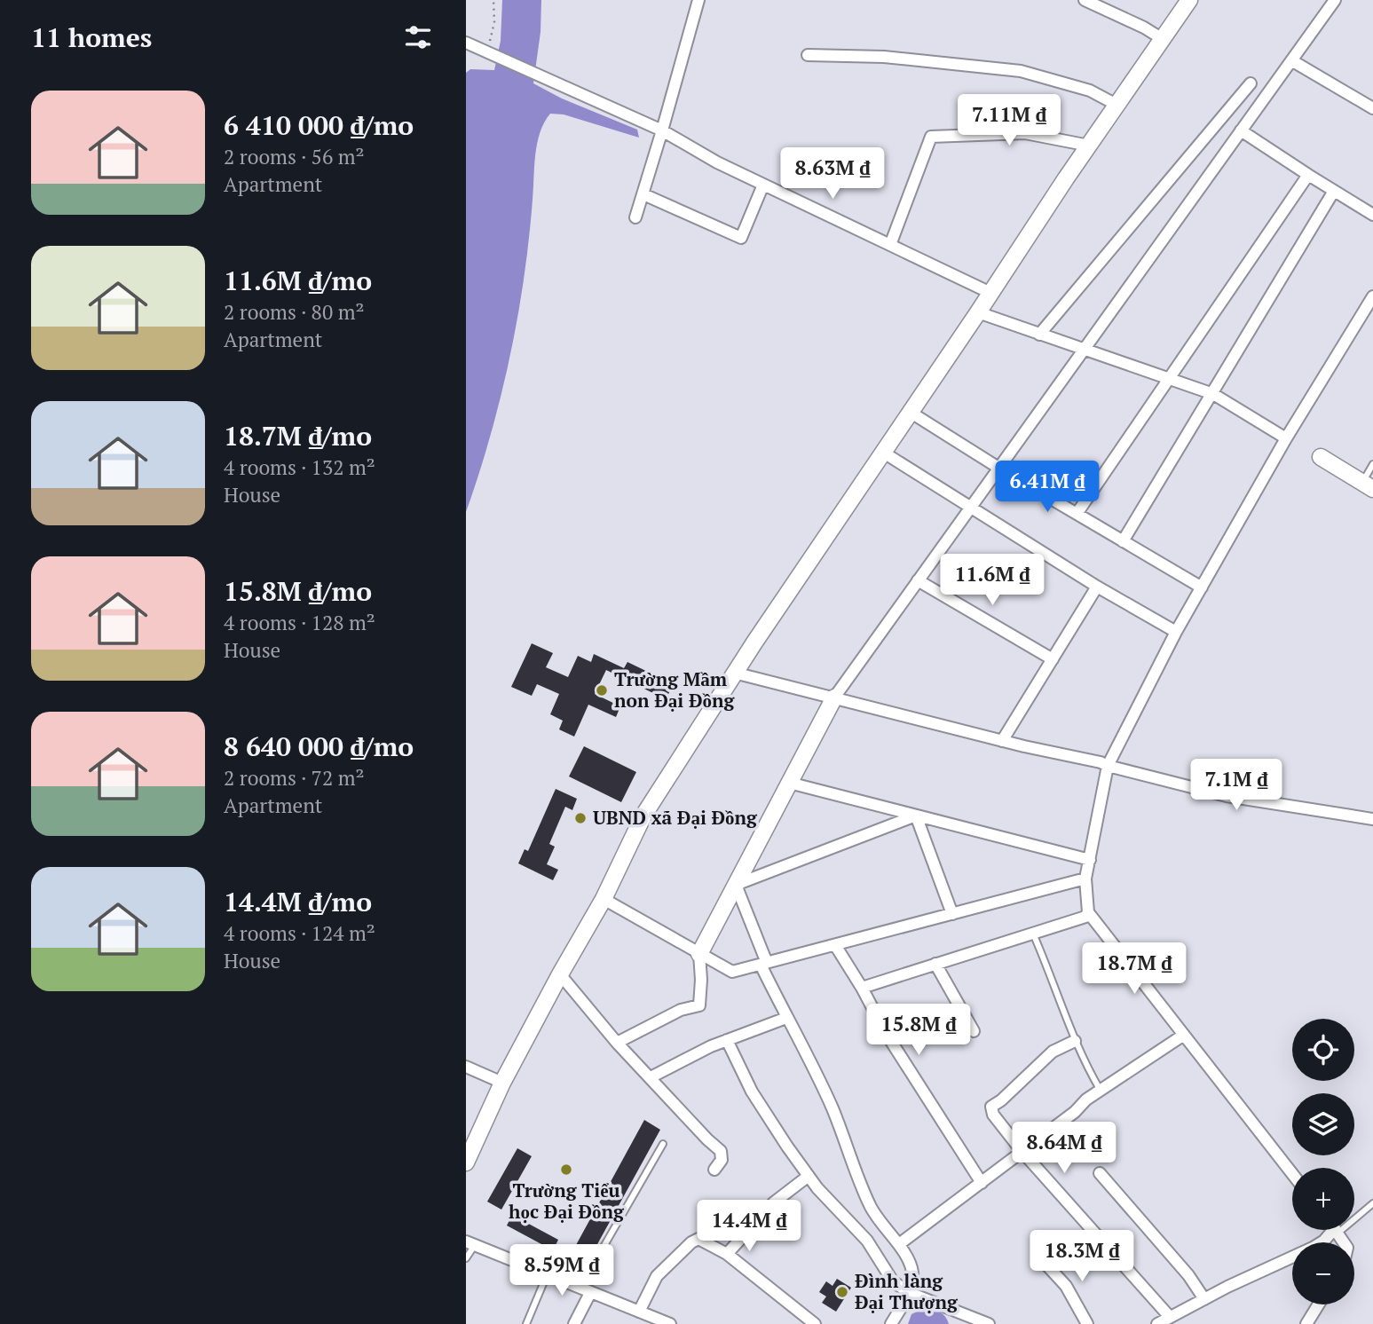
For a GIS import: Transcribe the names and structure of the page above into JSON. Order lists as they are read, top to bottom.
{
  "places": [
    "Trường Mầm non Đại Đồng",
    "UBND xã Đại Đồng",
    "Trường Tiểu học Đại Đồng",
    "Đình làng Đại Thượng"
  ],
  "page": {
    "heading": "11 homes",
    "list": [
      {
        "name": "6 410 000 ₫/mo",
        "note": "2 rooms · 56 m² · Apartment"
      },
      {
        "name": "11.6M ₫/mo",
        "note": "2 rooms · 80 m² · Apartment"
      },
      {
        "name": "18.7M ₫/mo",
        "note": "4 rooms · 132 m² · House"
      },
      {
        "name": "15.8M ₫/mo",
        "note": "4 rooms · 128 m² · House"
      },
      {
        "name": "8 640 000 ₫/mo",
        "note": "2 rooms · 72 m² · Apartment"
      },
      {
        "name": "14.4M ₫/mo",
        "note": "4 rooms · 124 m² · House"
      }
    ],
    "price": [
      "7.11M ₫",
      "8.63M ₫",
      "6.41M ₫",
      "11.6M ₫",
      "7.1M ₫",
      "18.7M ₫",
      "15.8M ₫",
      "8.64M ₫",
      "14.4M ₫",
      "18.3M ₫",
      "8.59M ₫"
    ],
    "map_buttons": ["+", "−"]
  }
}
